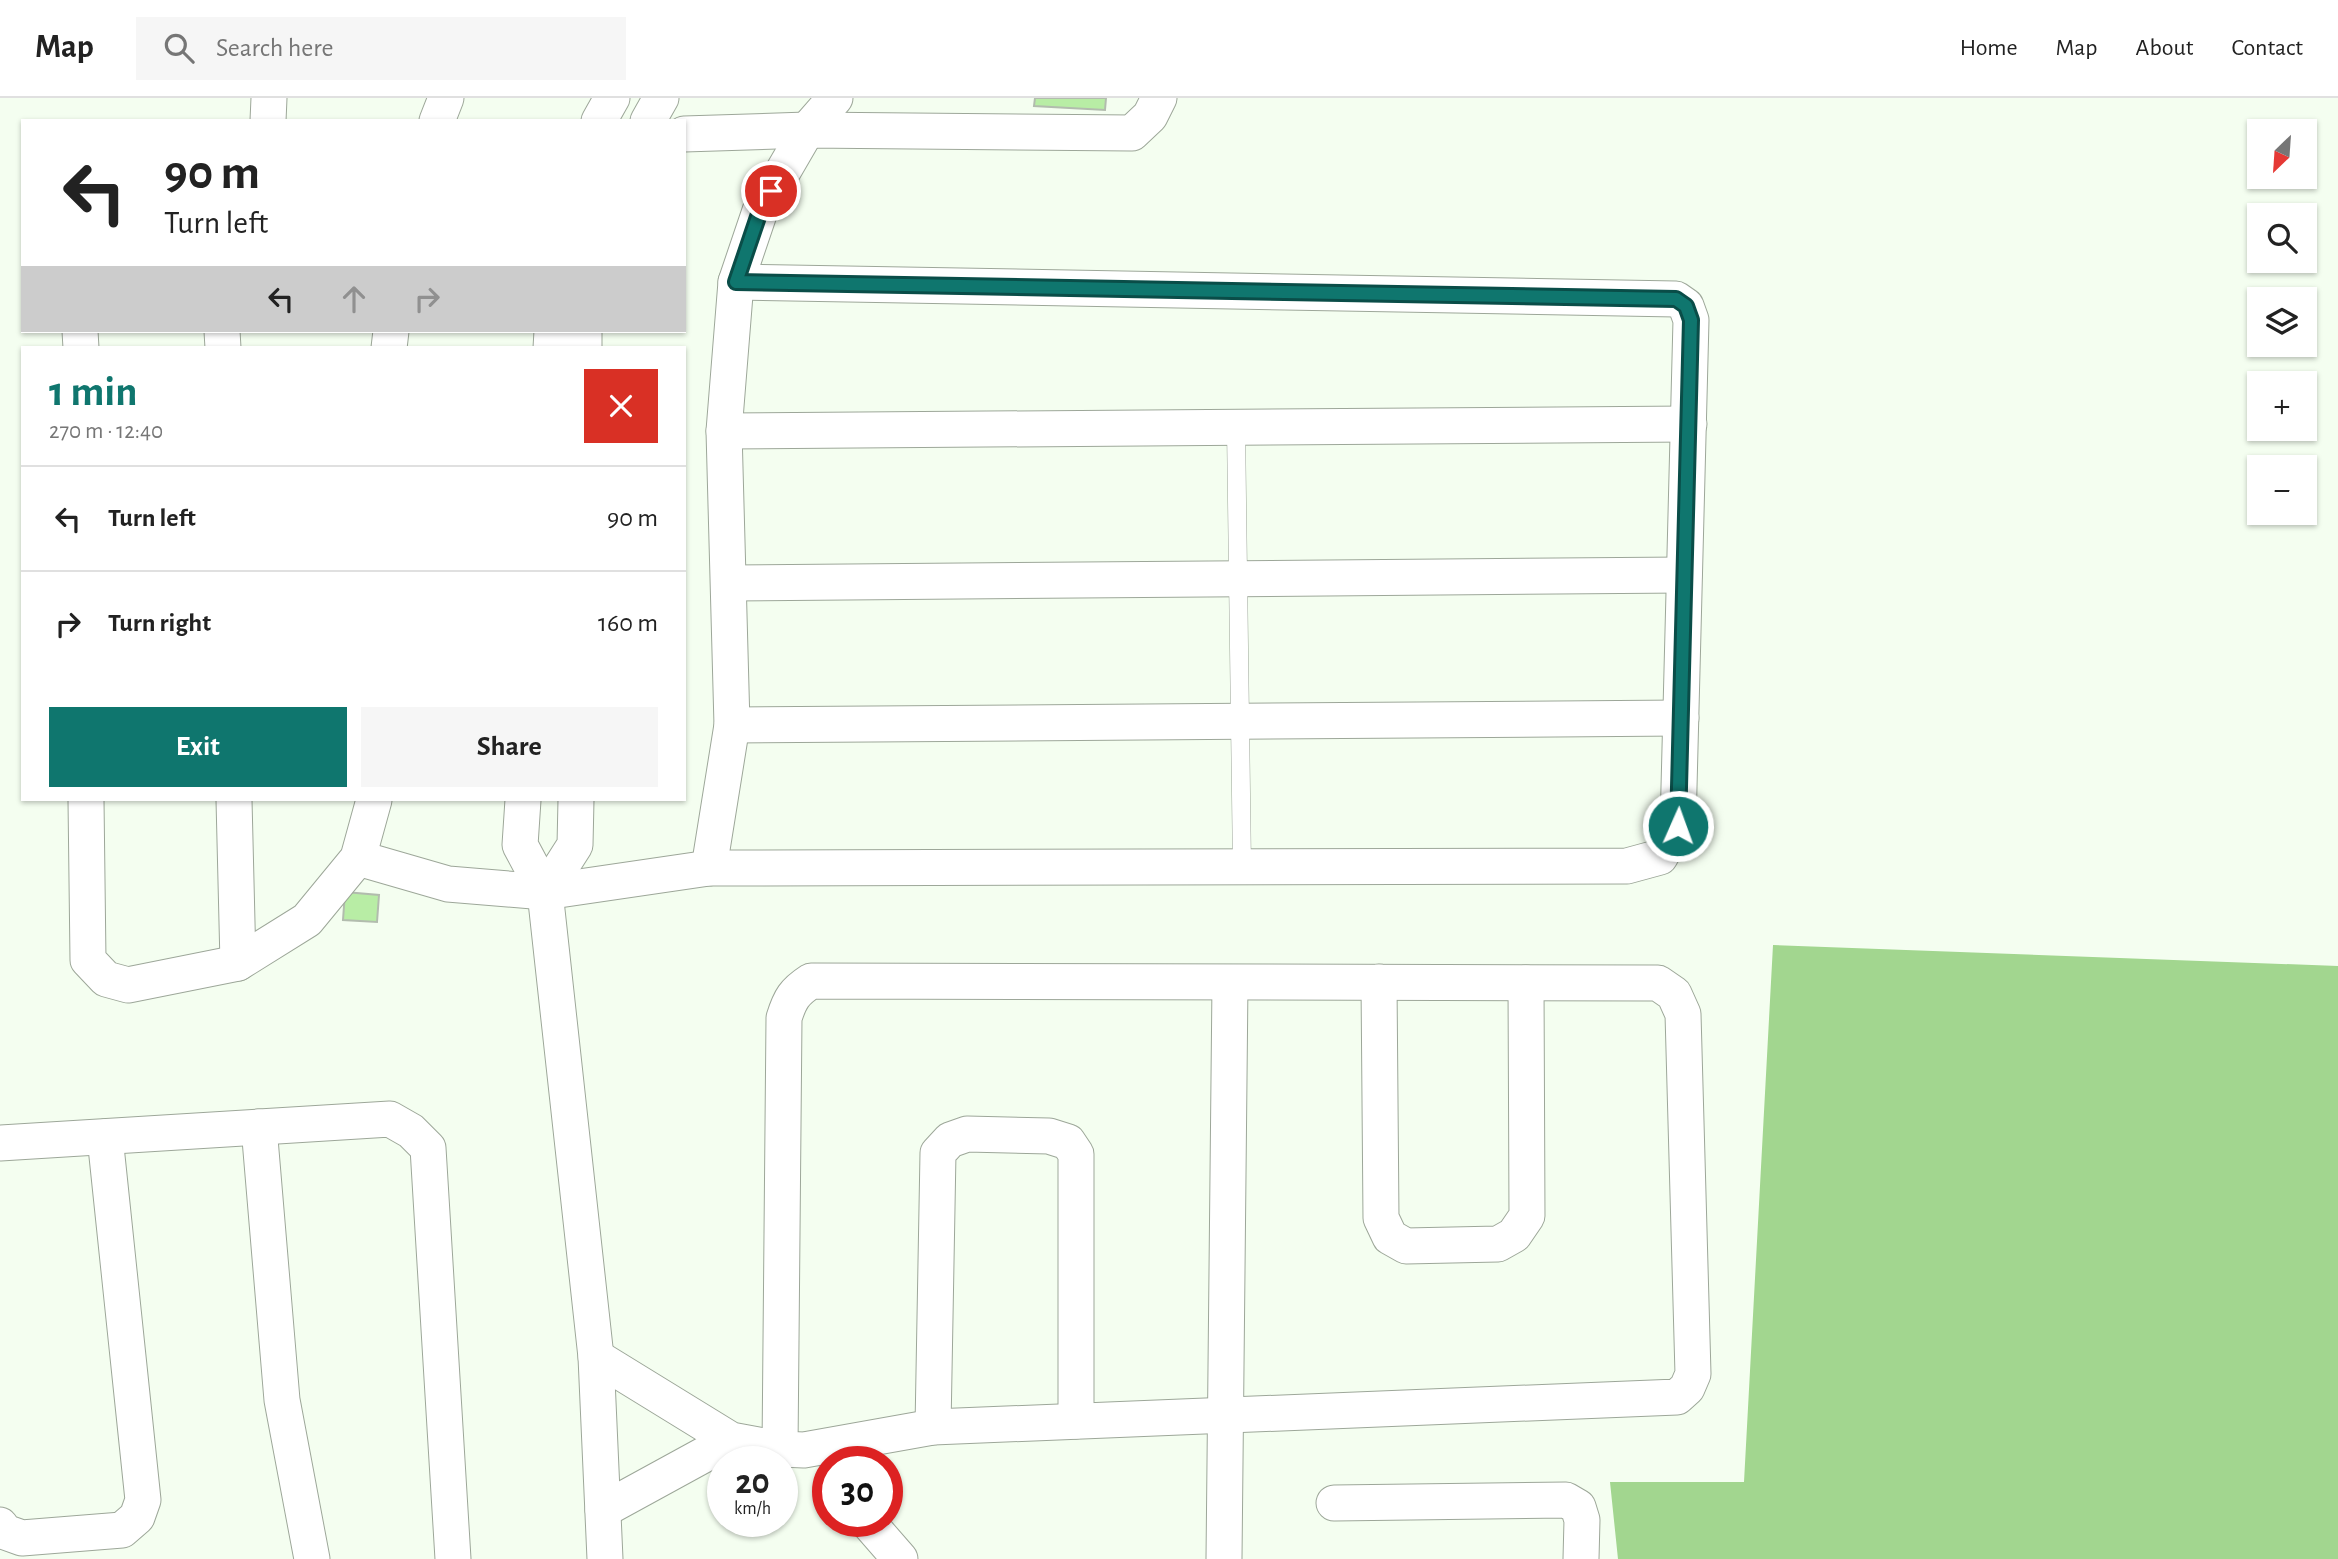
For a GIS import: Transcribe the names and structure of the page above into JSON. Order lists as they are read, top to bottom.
{
  "north": "bottom left",
  "page": {
    "header": "Map",
    "search": "Search here",
    "nav": [
      "Home",
      "Map",
      "About",
      "Contact"
    ],
    "map_buttons": ["+", "−"],
    "turn": ["90 m", "Turn left"],
    "heading": ["1 min", "270 m · 12:40"],
    "list": [
      {
        "name": "Turn left",
        "value": "90 m"
      },
      {
        "name": "Turn right",
        "value": "160 m"
      }
    ],
    "buttons": ["Exit", "Share"],
    "speed": "20 km/h",
    "limit": "30"
  }
}
